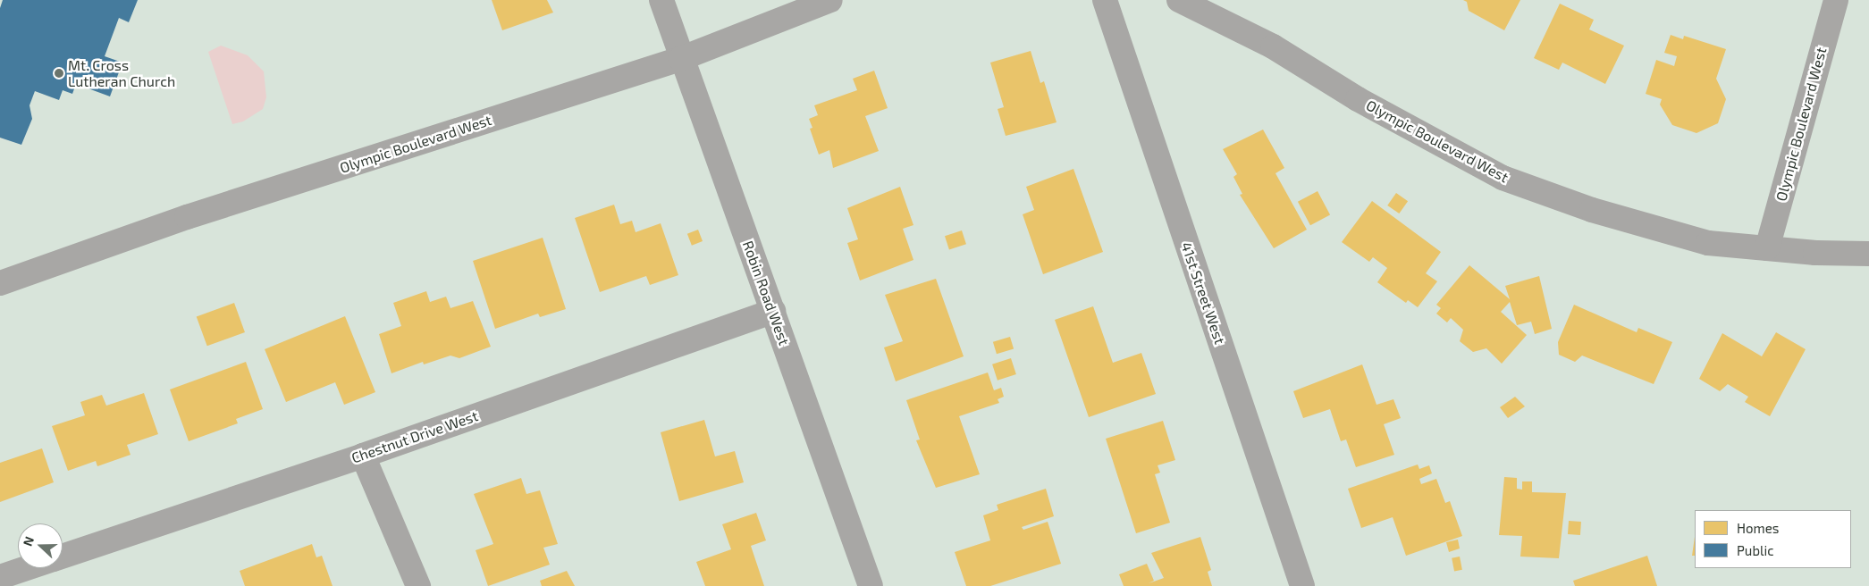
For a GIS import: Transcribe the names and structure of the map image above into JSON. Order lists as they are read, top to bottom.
{
  "streets": {
    "street": [
      "Olympic Boulevard West",
      "Robin Road West",
      "41st Street West",
      "Chestnut Drive West"
    ]
  },
  "crossings": [
    ["Olympic Boulevard West", "Robin Road West"],
    ["Robin Road West", "Chestnut Drive West"]
  ],
  "places": ["Mt. Cross Lutheran Church"],
  "legend": ["Homes", "Public"],
  "north": "left"
}
